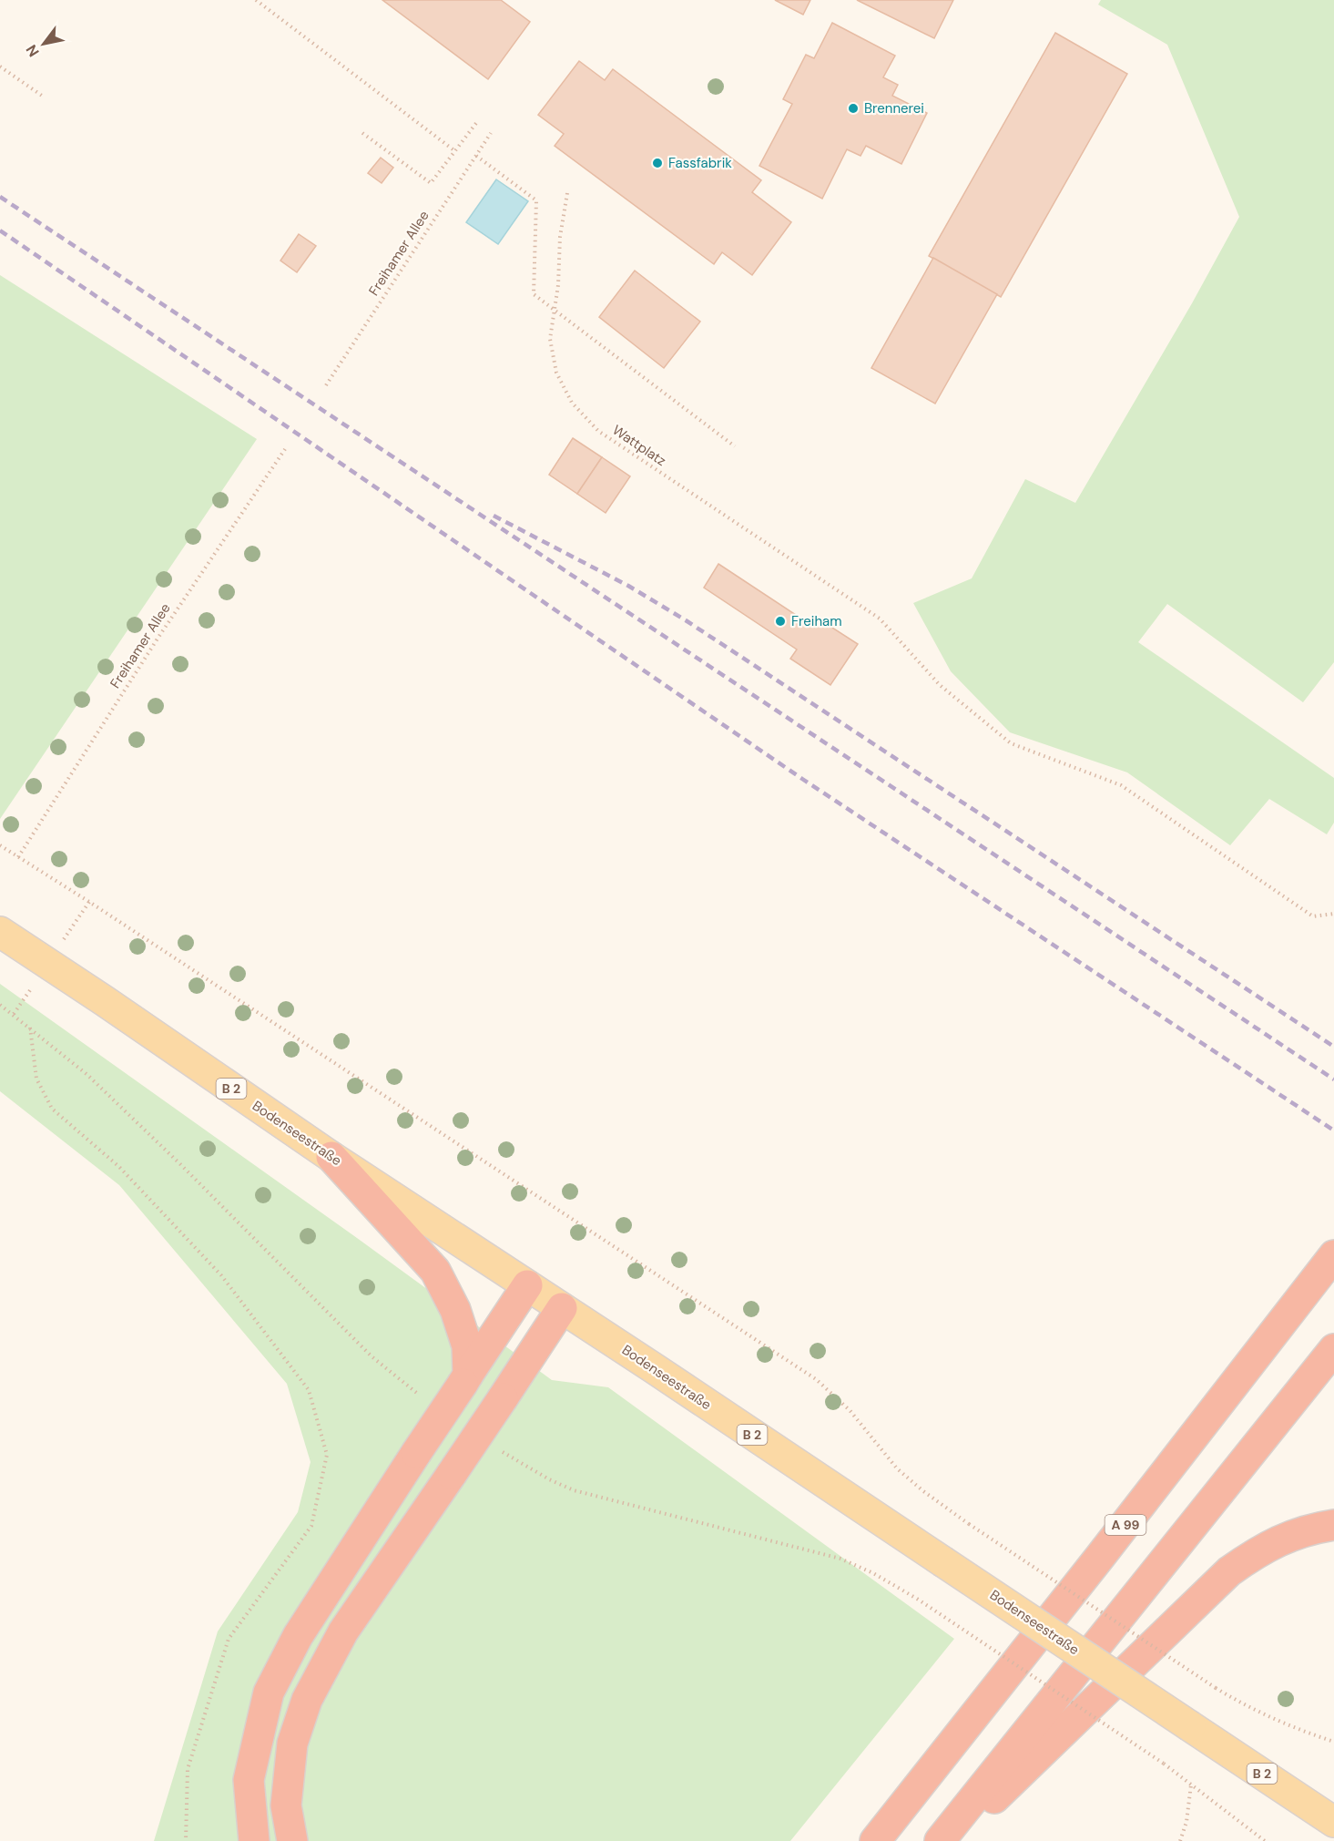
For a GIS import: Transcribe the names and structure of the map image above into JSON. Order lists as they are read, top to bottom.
{
  "streets": {
    "highway": ["A 99"],
    "main road": ["B 2", "Bodenseestraße"],
    "path": ["Freihamer Allee", "Wattplatz"]
  },
  "places": ["Brennerei", "Fassfabrik", "Freiham"],
  "north": "bottom left"
}
